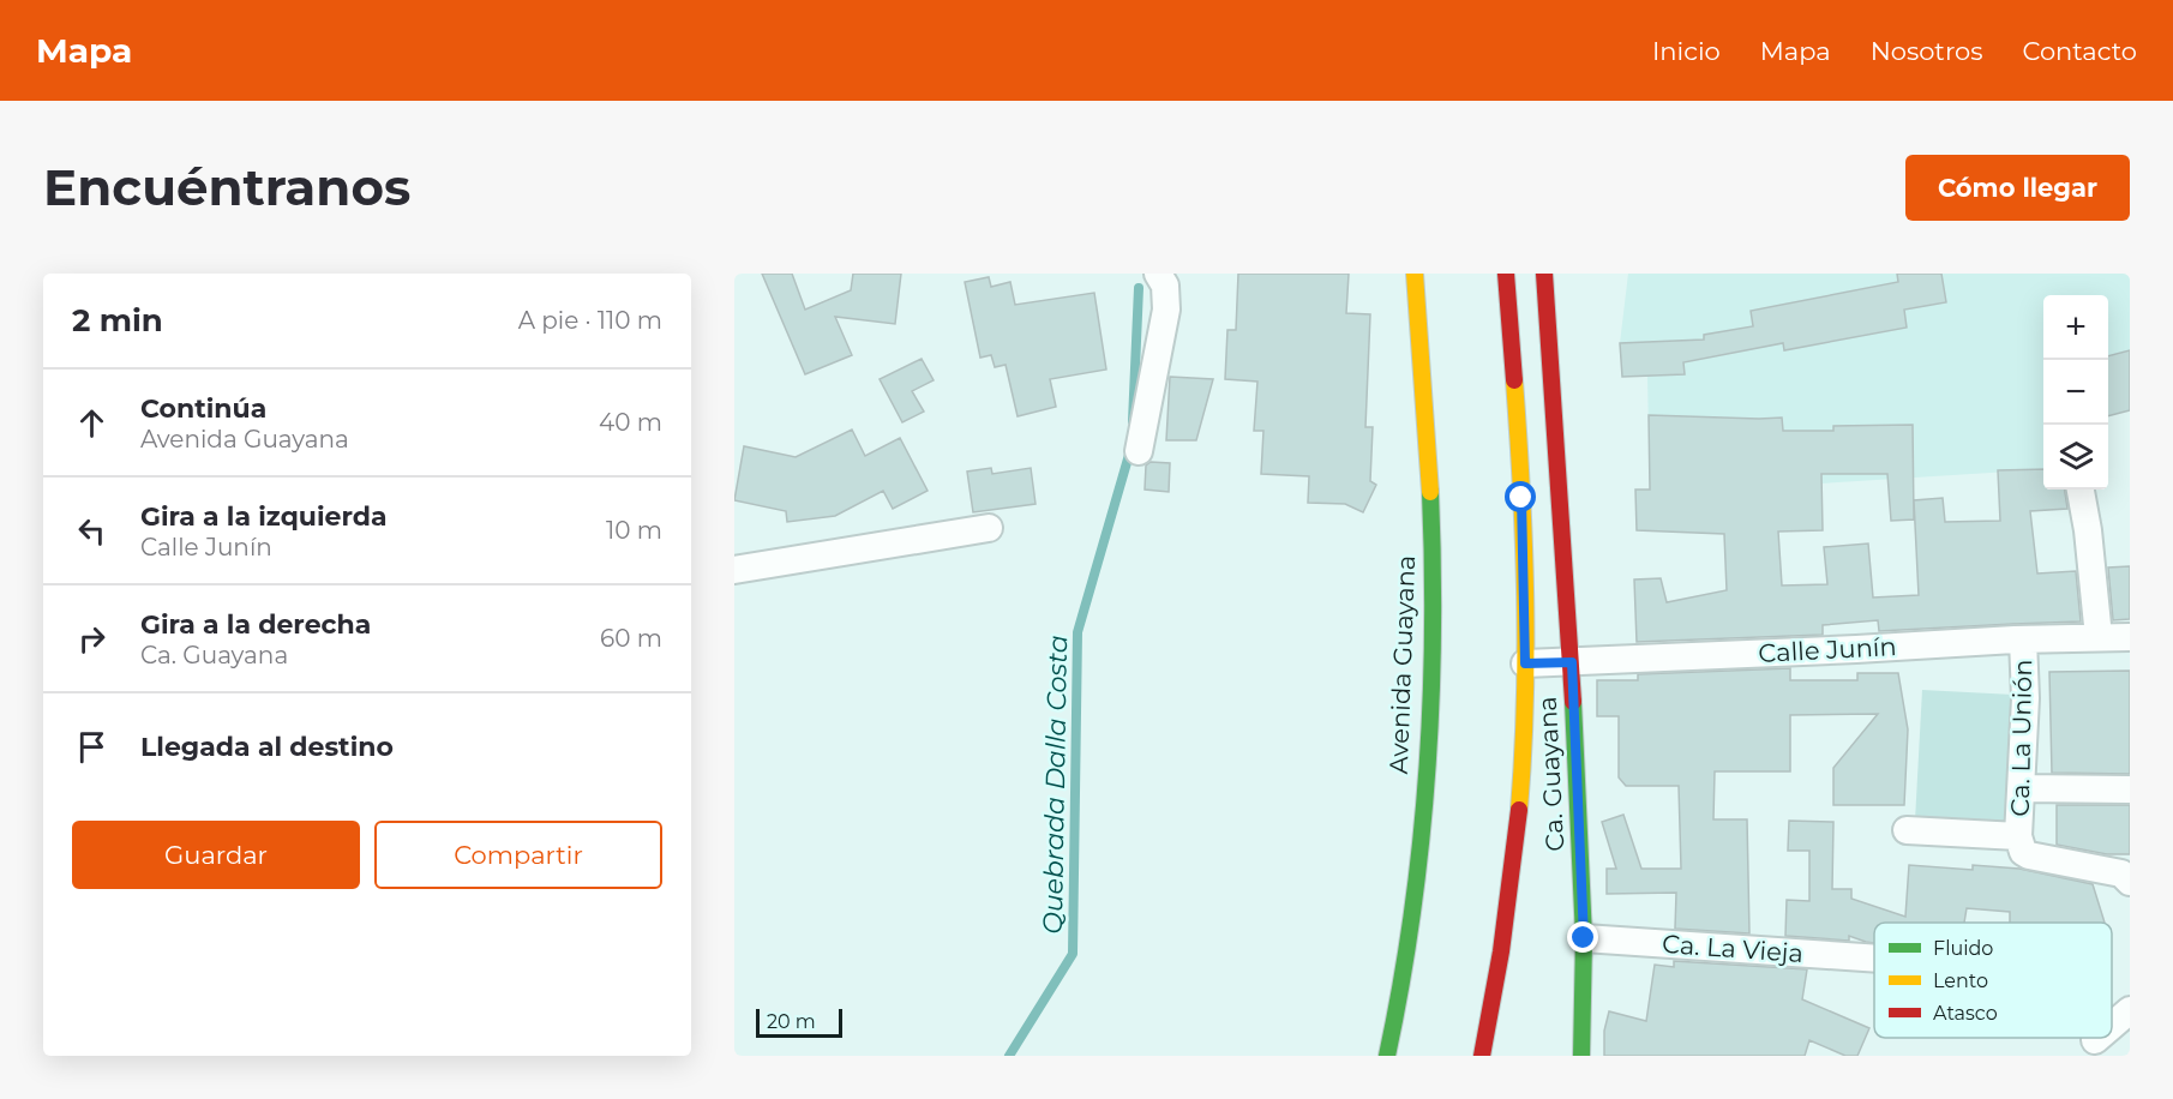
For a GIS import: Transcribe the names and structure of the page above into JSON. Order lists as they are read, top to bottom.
{
  "streets": {
    "main road": ["Avenida Guayana", "Ca. Guayana"],
    "street": ["Calle Junín", "Ca. La Unión", "Ca. La Vieja"]
  },
  "crossings": [
    ["Calle Junín", "Ca. La Unión"],
    ["Calle Junín", "Ca. Guayana"],
    ["Ca. Guayana", "Ca. La Vieja"]
  ],
  "water": ["Quebrada Dalla Costa"],
  "legend": ["Fluido", "Lento", "Atasco"],
  "scale_bar": "20 m",
  "page": {
    "header": "Mapa",
    "nav": [
      "Inicio",
      "Mapa",
      "Nosotros",
      "Contacto"
    ],
    "buttons": [
      "Cómo llegar",
      ["Guardar", "Compartir"]
    ],
    "title": "Encuéntranos",
    "heading": ["2 min", "A pie · 110 m"],
    "map_buttons": ["+", "−"],
    "list": [
      ["Continúa", "Avenida Guayana", "40 m"],
      ["Gira a la izquierda", "Calle Junín", "10 m"],
      ["Gira a la derecha", "Ca. Guayana", "60 m"],
      "Llegada al destino"
    ],
    "scale": "20 m"
  }
}
